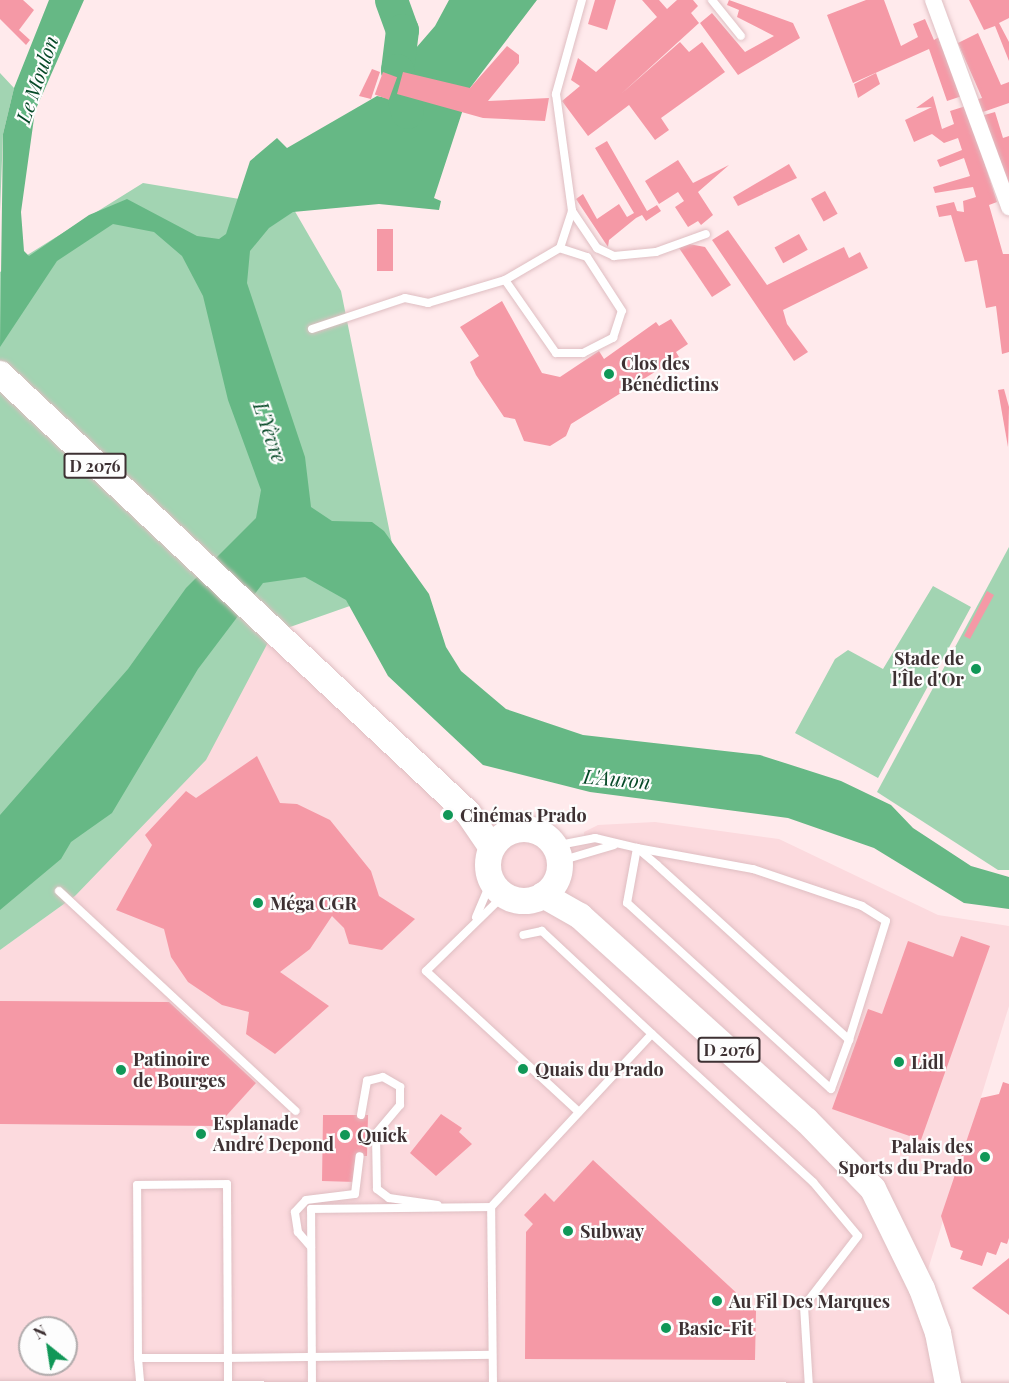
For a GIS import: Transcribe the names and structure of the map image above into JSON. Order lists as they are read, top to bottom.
{
  "streets": {
    "main road": ["D 2076"]
  },
  "water": ["Le Moulon", "L'Yèvre", "L'Auron"],
  "places": [
    "Clos des Bénédictins",
    "Stade de l'Île d'Or",
    "Cinémas Prado",
    "Méga CGR",
    "Lidl",
    "Quais du Prado",
    "Patinoire de Bourges",
    "Esplanade André Depond",
    "Quick",
    "Palais des Sports du Prado",
    "Subway",
    "Au Fil Des Marques",
    "Basic-Fit"
  ],
  "north": "top left"
}
